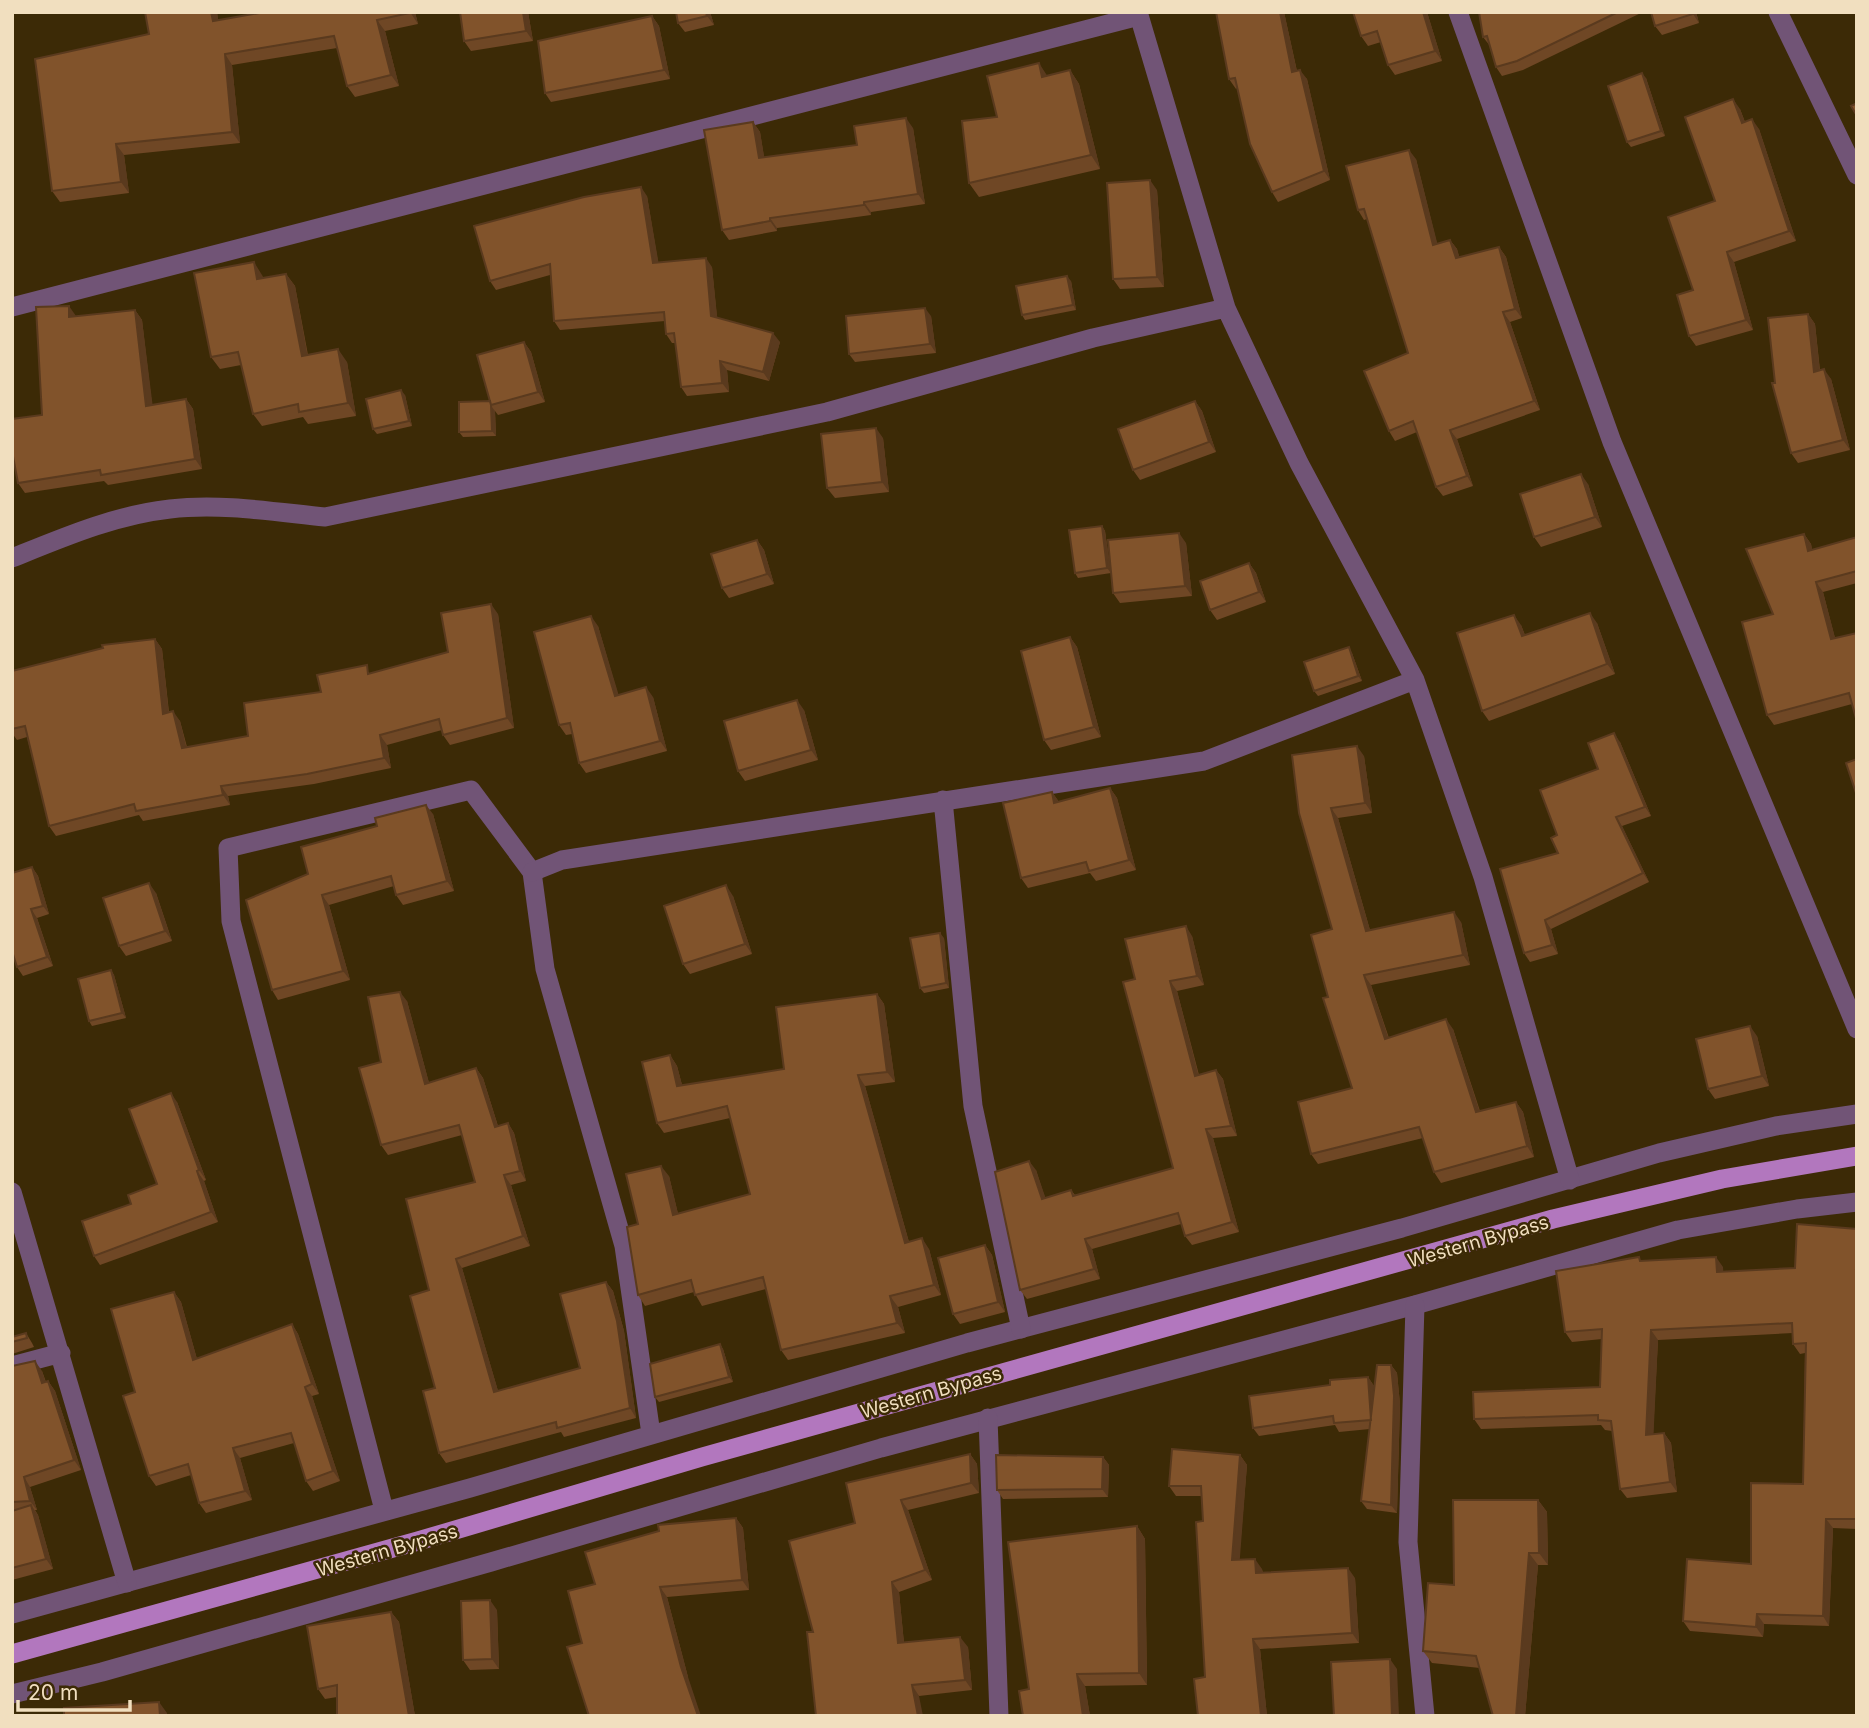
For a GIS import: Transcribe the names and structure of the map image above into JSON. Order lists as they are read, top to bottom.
{
  "streets": {
    "main road": ["Western Bypass"]
  },
  "scale_bar": "20 m"
}
